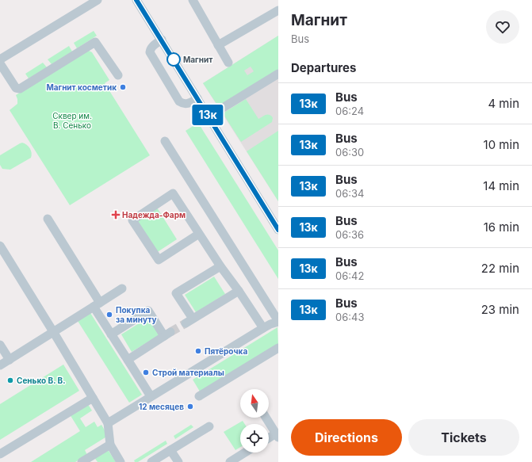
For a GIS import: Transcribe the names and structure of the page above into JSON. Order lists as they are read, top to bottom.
{
  "parks": ["Сквер им. В. Сенько"],
  "places": {
    "other": [
      "Магнит",
      "Магнит косметик",
      "Покупка за минуту",
      "Пятёрочка",
      "Строй материалы",
      "Сенько В. В.",
      "12 месяцев"
    ],
    "health": ["Надежда-Фарм"]
  },
  "lines": ["bus line 13к"],
  "north": "top",
  "page": {
    "on_map": "13к",
    "heading": [
      ["Магнит", "Bus"],
      "Departures"
    ],
    "list": [
      {
        "mark": "13к",
        "name": "Bus",
        "note": "06:24",
        "value": "4 min"
      },
      {
        "mark": "13к",
        "name": "Bus",
        "note": "06:30",
        "value": "10 min"
      },
      {
        "mark": "13к",
        "name": "Bus",
        "note": "06:34",
        "value": "14 min"
      },
      {
        "mark": "13к",
        "name": "Bus",
        "note": "06:36",
        "value": "16 min"
      },
      {
        "mark": "13к",
        "name": "Bus",
        "note": "06:42",
        "value": "22 min"
      },
      {
        "mark": "13к",
        "name": "Bus",
        "note": "06:43",
        "value": "23 min"
      }
    ],
    "buttons": ["Directions", "Tickets"]
  }
}
